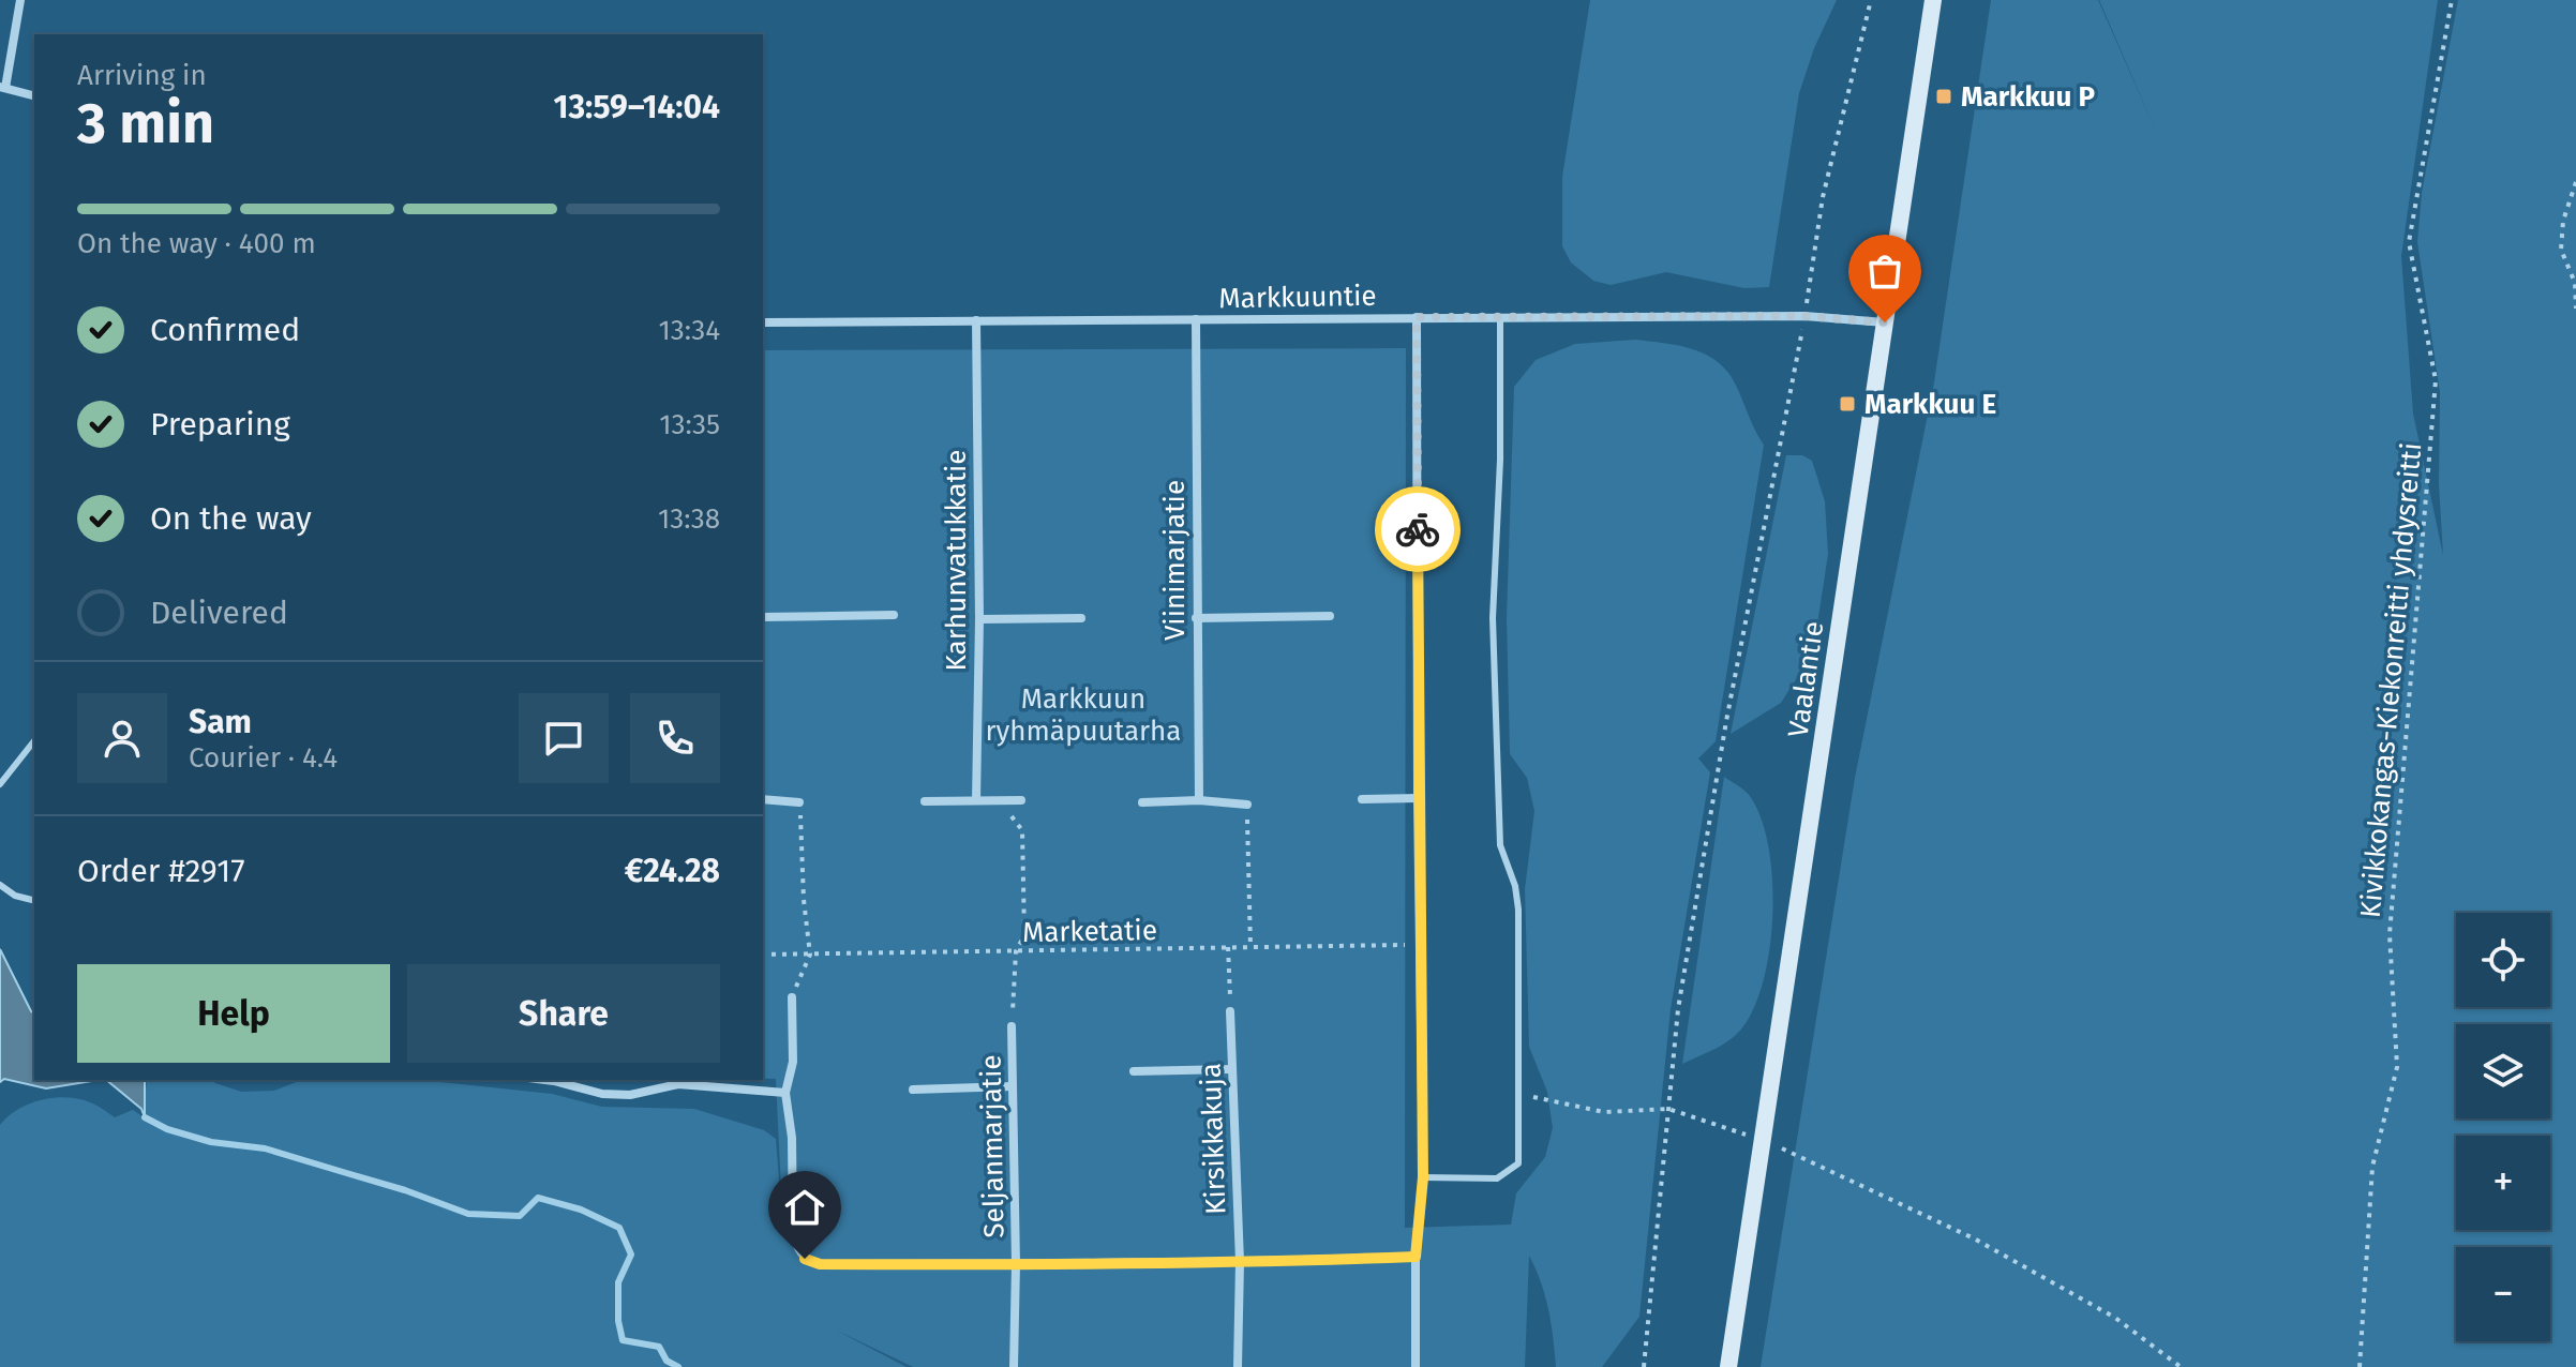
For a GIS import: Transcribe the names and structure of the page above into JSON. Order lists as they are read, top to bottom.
{
  "streets": {
    "street": [
      "Markkuuntie",
      "Karhunvatukkatie",
      "Viinimarjatie",
      "Vaalantie",
      "Kirsikkakuja",
      "Seljanmarjatie"
    ],
    "path": ["Kivikkokangas-Kiekonreitti yhdysreitti", "Marketatie"]
  },
  "crossings": [
    ["Markkuuntie", "Karhunvatukkatie"],
    ["Markkuuntie", "Viinimarjatie"],
    ["Markkuuntie", "Vaalantie"]
  ],
  "parks": ["Markkuun ryhmäpuutarha"],
  "places": {
    "transit": ["Markkuu P", "Markkuu E"]
  },
  "page": {
    "heading": ["3 min", "Arriving in", "13:59–14:04"],
    "panel": [
      "Sam",
      "Courier · 4.4",
      "Order #2917",
      "€24.28"
    ],
    "bar": "On the way · 400 m",
    "list": [
      ["Confirmed", "13:34"],
      ["Preparing", "13:35"],
      ["On the way", "13:38"],
      "Delivered"
    ],
    "map_buttons": ["+", "−"],
    "buttons": ["Help", "Share"]
  }
}
